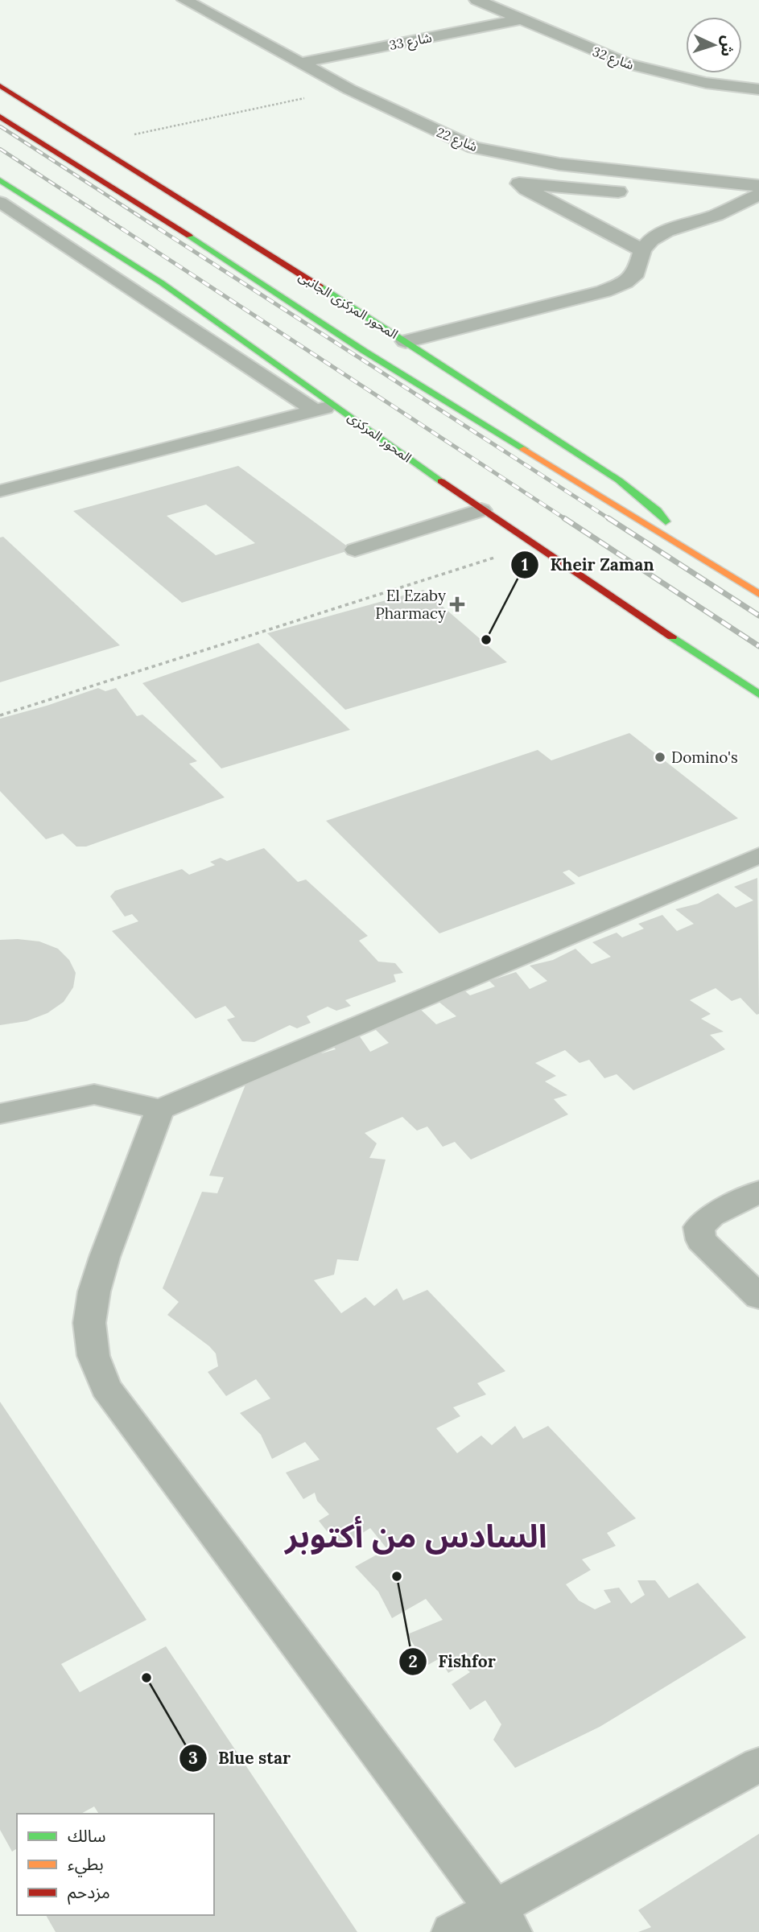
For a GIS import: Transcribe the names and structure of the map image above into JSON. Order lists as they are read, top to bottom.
{
  "streets": {
    "main road": ["المحور المركزى الجانبى", "المحور المركزى"],
    "street": ["شارع 33", "شارع 32", "شارع 22"]
  },
  "crossings": [
    ["شارع 33", "شارع 32"],
    ["شارع 33", "شارع 22"]
  ],
  "districts": ["السادس من أكتوبر"],
  "places": {
    "health": ["El Ezaby Pharmacy"],
    "other": [
      "Kheir Zaman",
      "Domino's",
      "Fishfor",
      "Blue star"
    ]
  },
  "legend": ["سالك", "بطيء", "مزدحم"],
  "north": "right"
}
